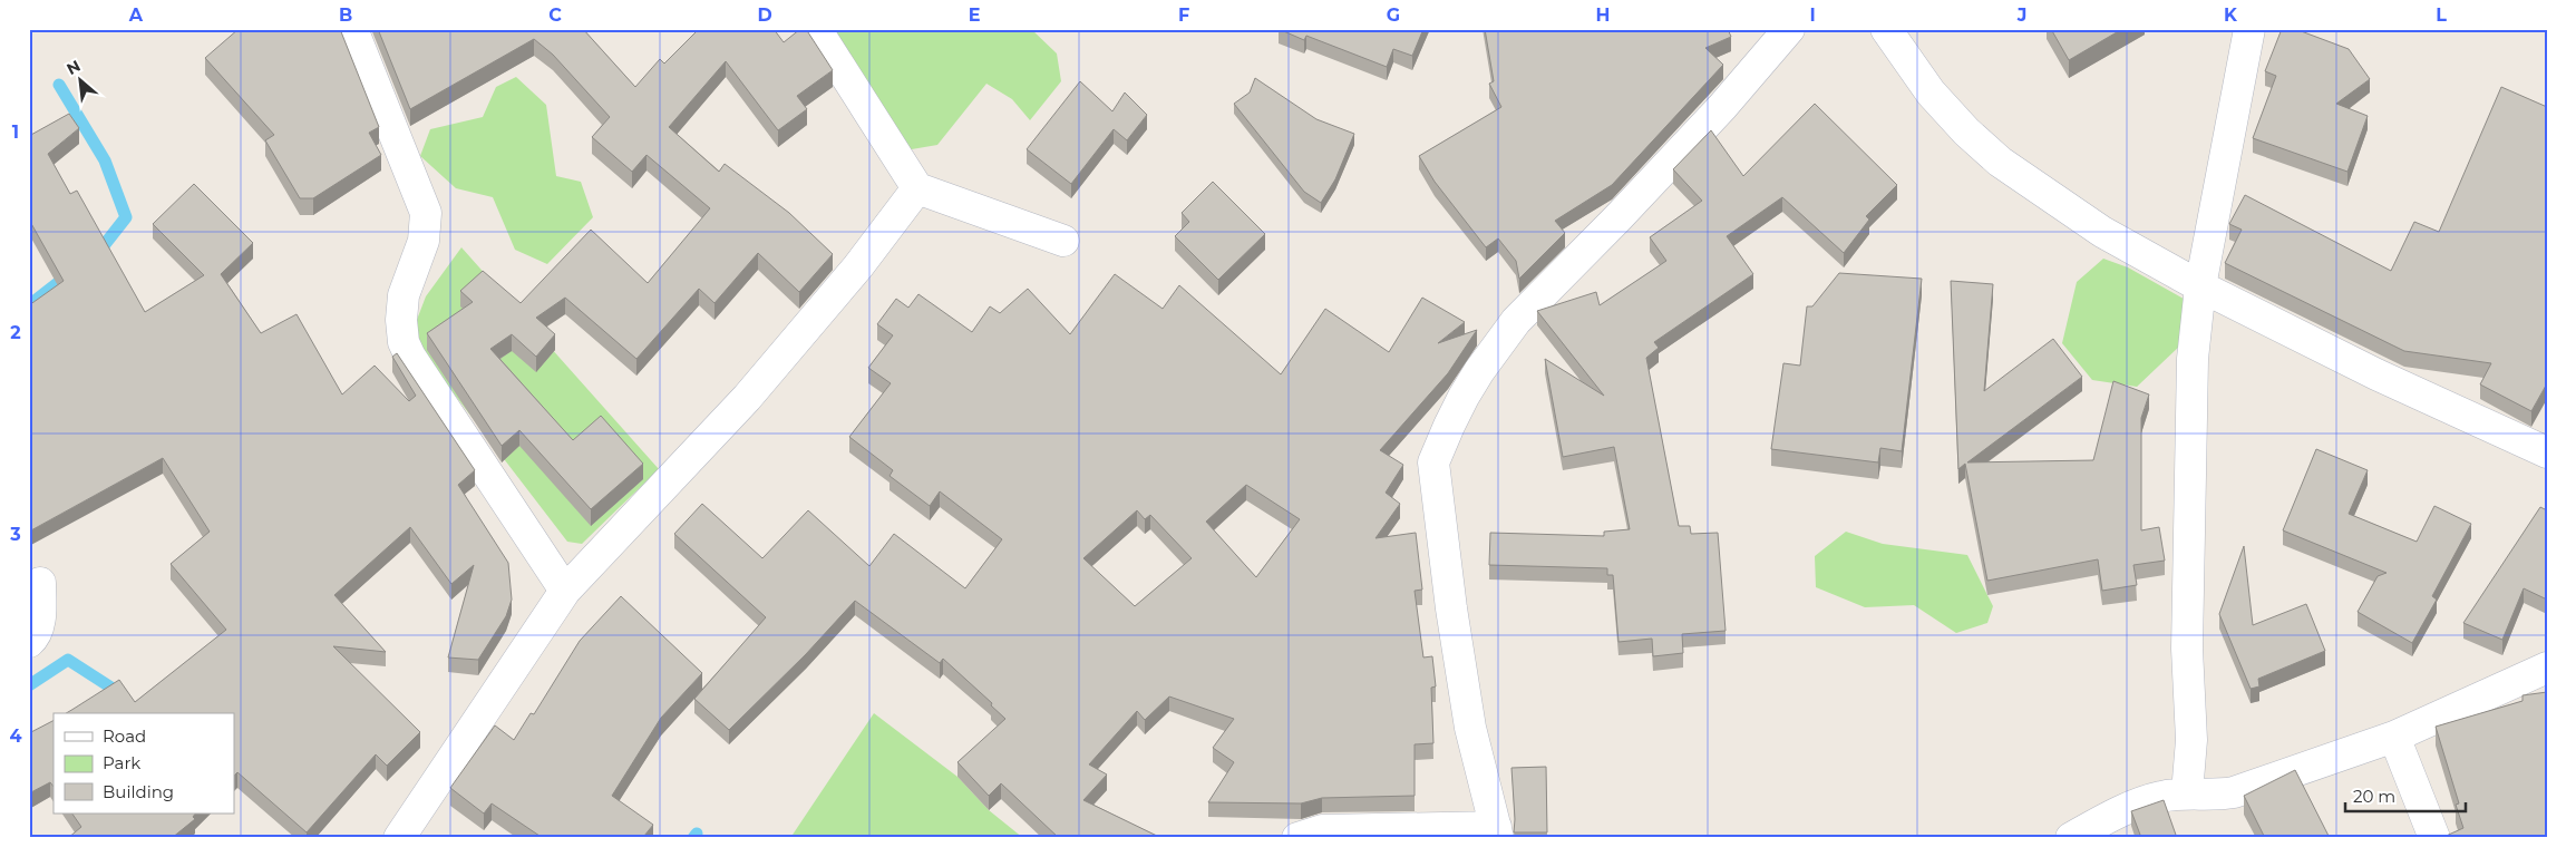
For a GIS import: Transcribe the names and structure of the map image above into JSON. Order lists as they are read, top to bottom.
{
  "legend": ["Road", "Park", "Building"],
  "scale_bar": "20 m",
  "north": "top left",
  "grid": {
    "columns": [
      "A",
      "B",
      "C",
      "D",
      "E",
      "F",
      "G",
      "H",
      "I",
      "J",
      "K",
      "L"
    ],
    "rows": [
      "1",
      "2",
      "3",
      "4"
    ]
  }
}
